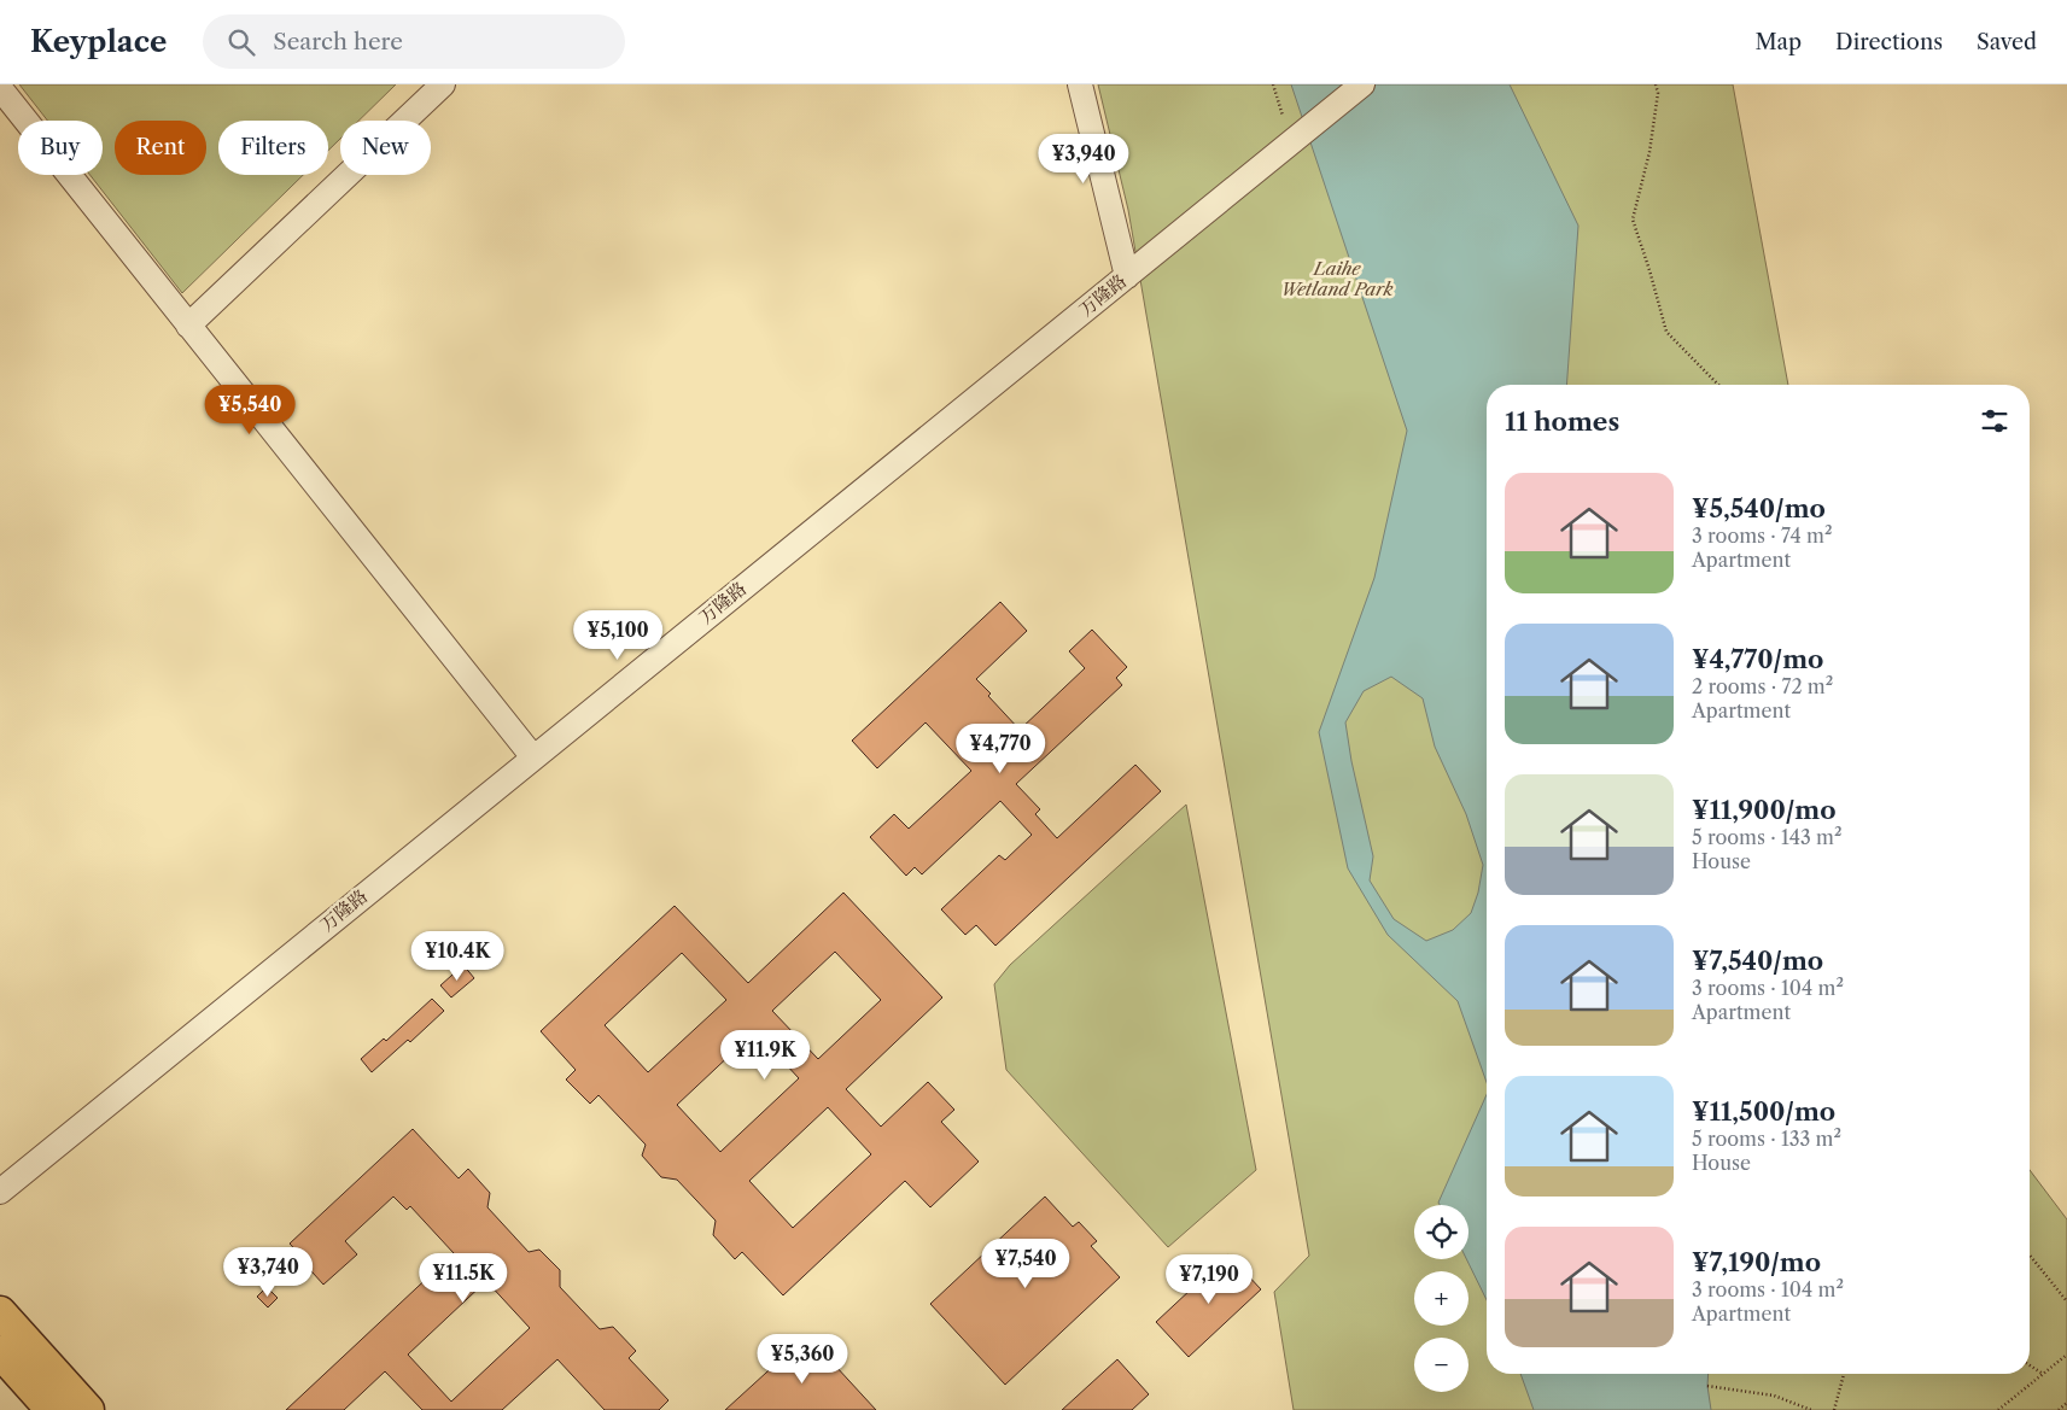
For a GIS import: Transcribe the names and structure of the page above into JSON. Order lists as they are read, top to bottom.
{
  "streets": {
    "street": ["万隆路"]
  },
  "parks": ["Laihe Wetland Park"],
  "page": {
    "header": "Keyplace",
    "search": "Search here",
    "nav": ["Map", "Directions", "Saved"],
    "chip": [
      "Buy",
      "Rent",
      "Filters",
      "New"
    ],
    "price": [
      "¥3,940",
      "¥5,540",
      "¥5,100",
      "¥4,770",
      "¥10.4K",
      "¥11.9K",
      "¥7,540",
      "¥3,740",
      "¥11.5K",
      "¥7,190",
      "¥5,360"
    ],
    "heading": "11 homes",
    "list": [
      {
        "name": "¥5,540/mo",
        "note": "3 rooms · 74 m² · Apartment"
      },
      {
        "name": "¥4,770/mo",
        "note": "2 rooms · 72 m² · Apartment"
      },
      {
        "name": "¥11,900/mo",
        "note": "5 rooms · 143 m² · House"
      },
      {
        "name": "¥7,540/mo",
        "note": "3 rooms · 104 m² · Apartment"
      },
      {
        "name": "¥11,500/mo",
        "note": "5 rooms · 133 m² · House"
      },
      {
        "name": "¥7,190/mo",
        "note": "3 rooms · 104 m² · Apartment"
      }
    ],
    "map_buttons": ["+", "−"]
  }
}
